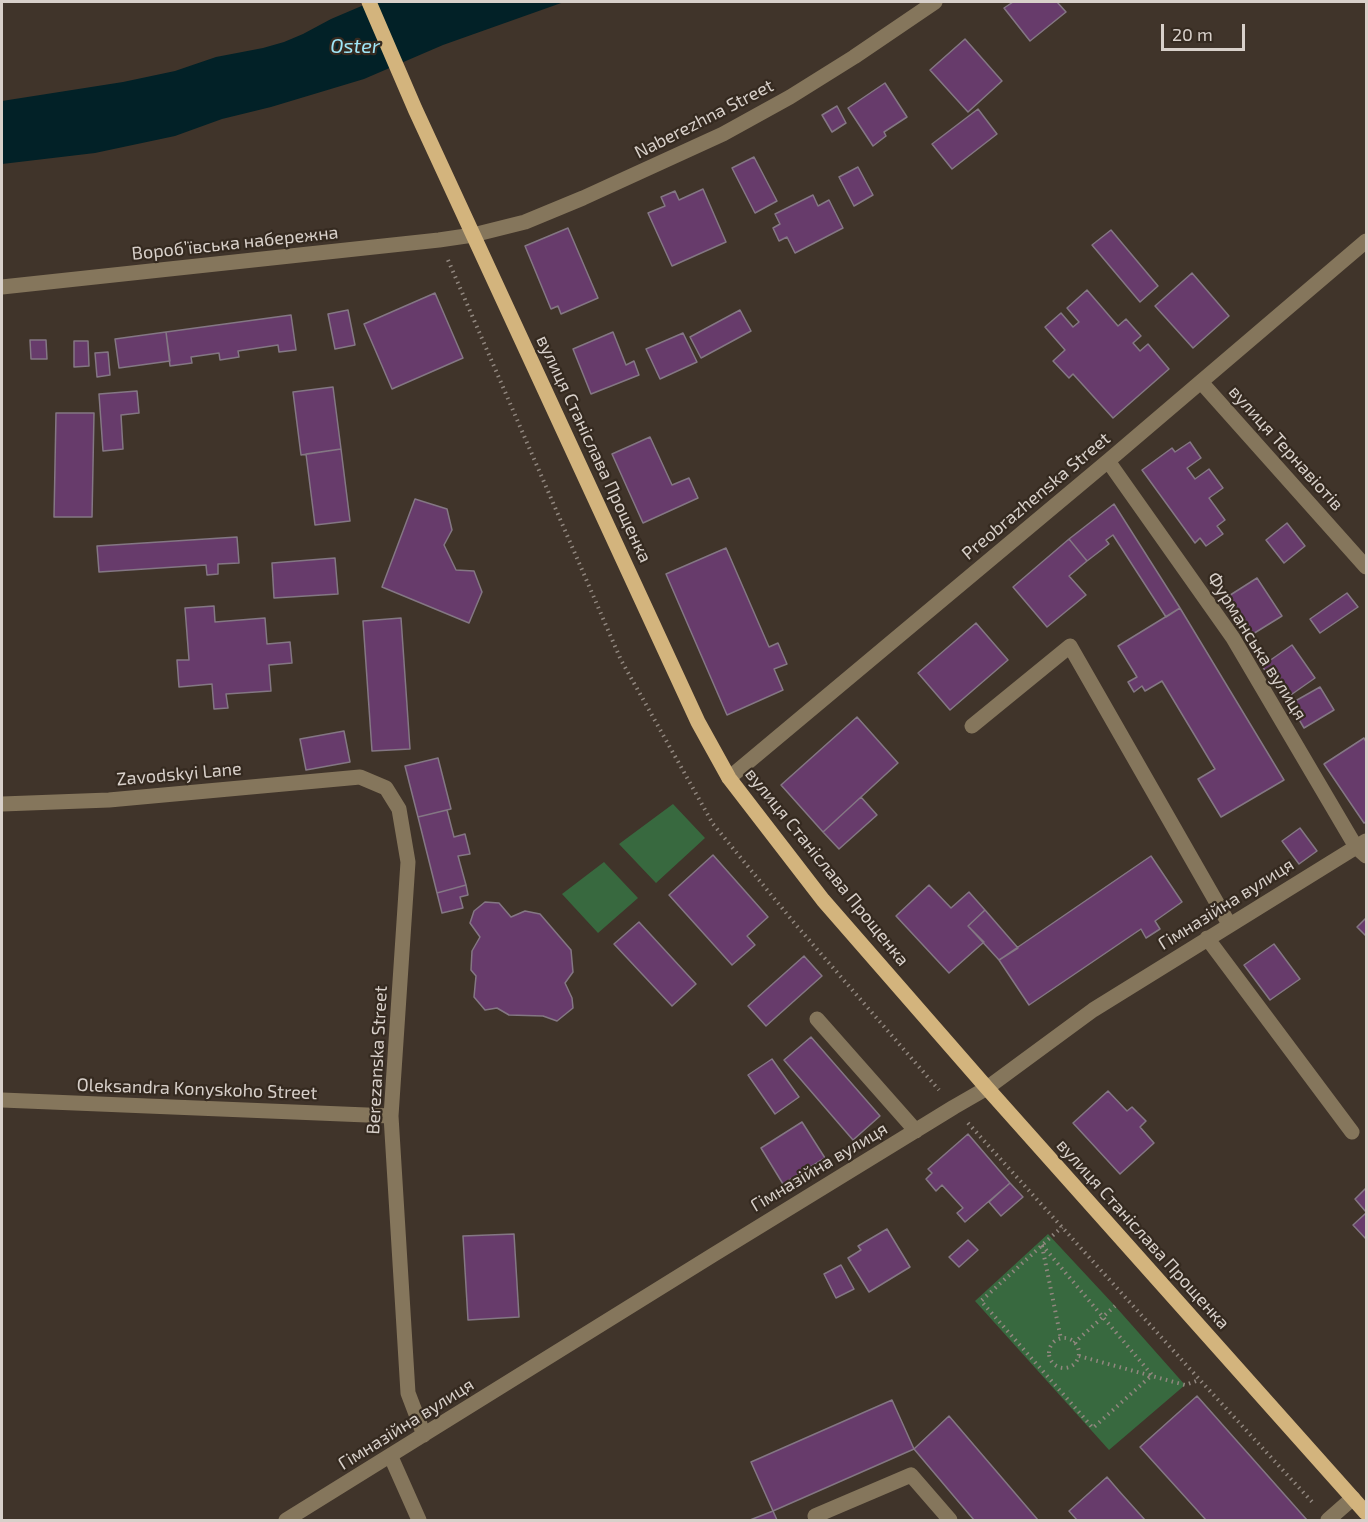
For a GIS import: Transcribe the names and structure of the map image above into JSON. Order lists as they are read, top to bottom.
{
  "streets": {
    "main road": ["вулиця Станіслава Прощенка"],
    "street": [
      "Naberezhna Street",
      "Воробʼївська набережна",
      "вулиця Тернавіотів",
      "Preobrazhenska Street",
      "Фурманська вулиця",
      "Zavodskyi Lane",
      "Гімназійна вулиця",
      "Berezanska Street",
      "Oleksandra Konyskoho Street"
    ]
  },
  "crossings": [
    ["Naberezhna Street", "Воробʼївська набережна"],
    ["Naberezhna Street", "вулиця Станіслава Прощенка"],
    ["Воробʼївська набережна", "вулиця Станіслава Прощенка"],
    ["вулиця Тернавіотів", "Preobrazhenska Street"],
    ["вулиця Станіслава Прощенка", "Preobrazhenska Street"],
    ["вулиця Станіслава Прощенка", "Гімназійна вулиця"],
    ["Preobrazhenska Street", "Фурманська вулиця"],
    ["Фурманська вулиця", "Гімназійна вулиця"],
    ["Zavodskyi Lane", "Berezanska Street"],
    ["Гімназійна вулиця", "Berezanska Street"],
    ["Berezanska Street", "Oleksandra Konyskoho Street"]
  ],
  "water": ["Oster"],
  "scale_bar": "20 m"
}
